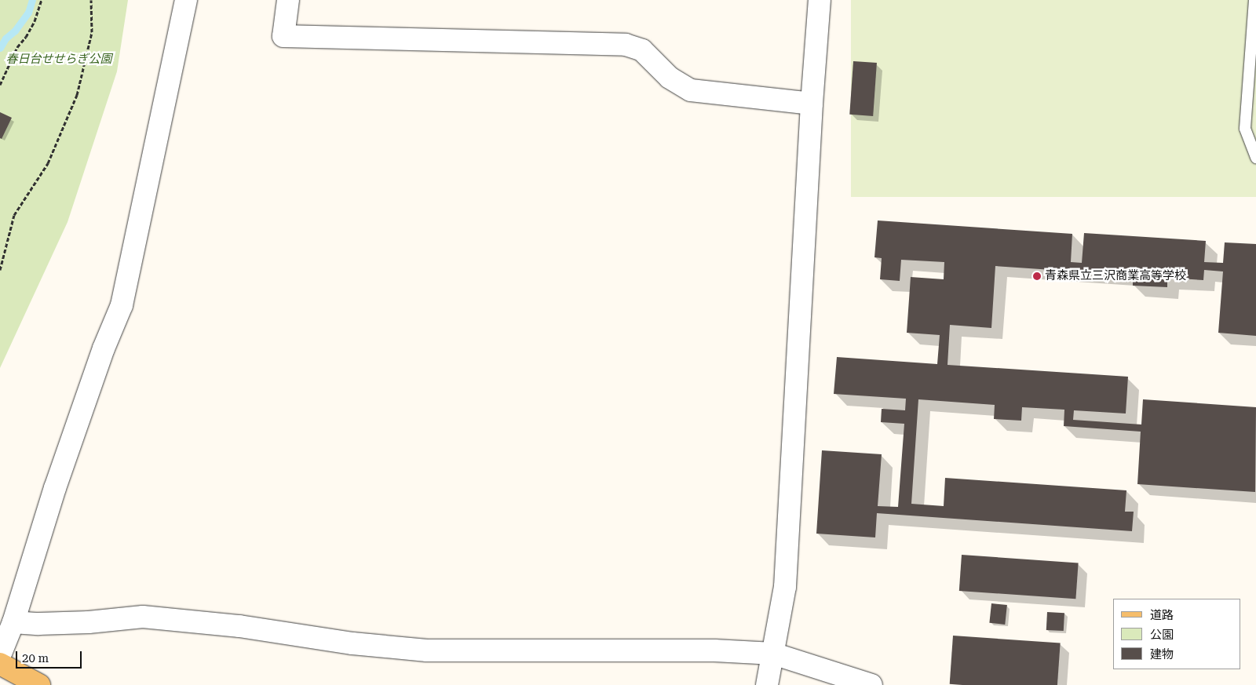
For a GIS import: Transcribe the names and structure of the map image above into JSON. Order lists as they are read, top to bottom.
{
  "parks": ["春日台せせらぎ公園"],
  "places": ["青森県立三沢商業高等学校"],
  "legend": ["道路", "公園", "建物"],
  "scale_bar": "20 m"
}
